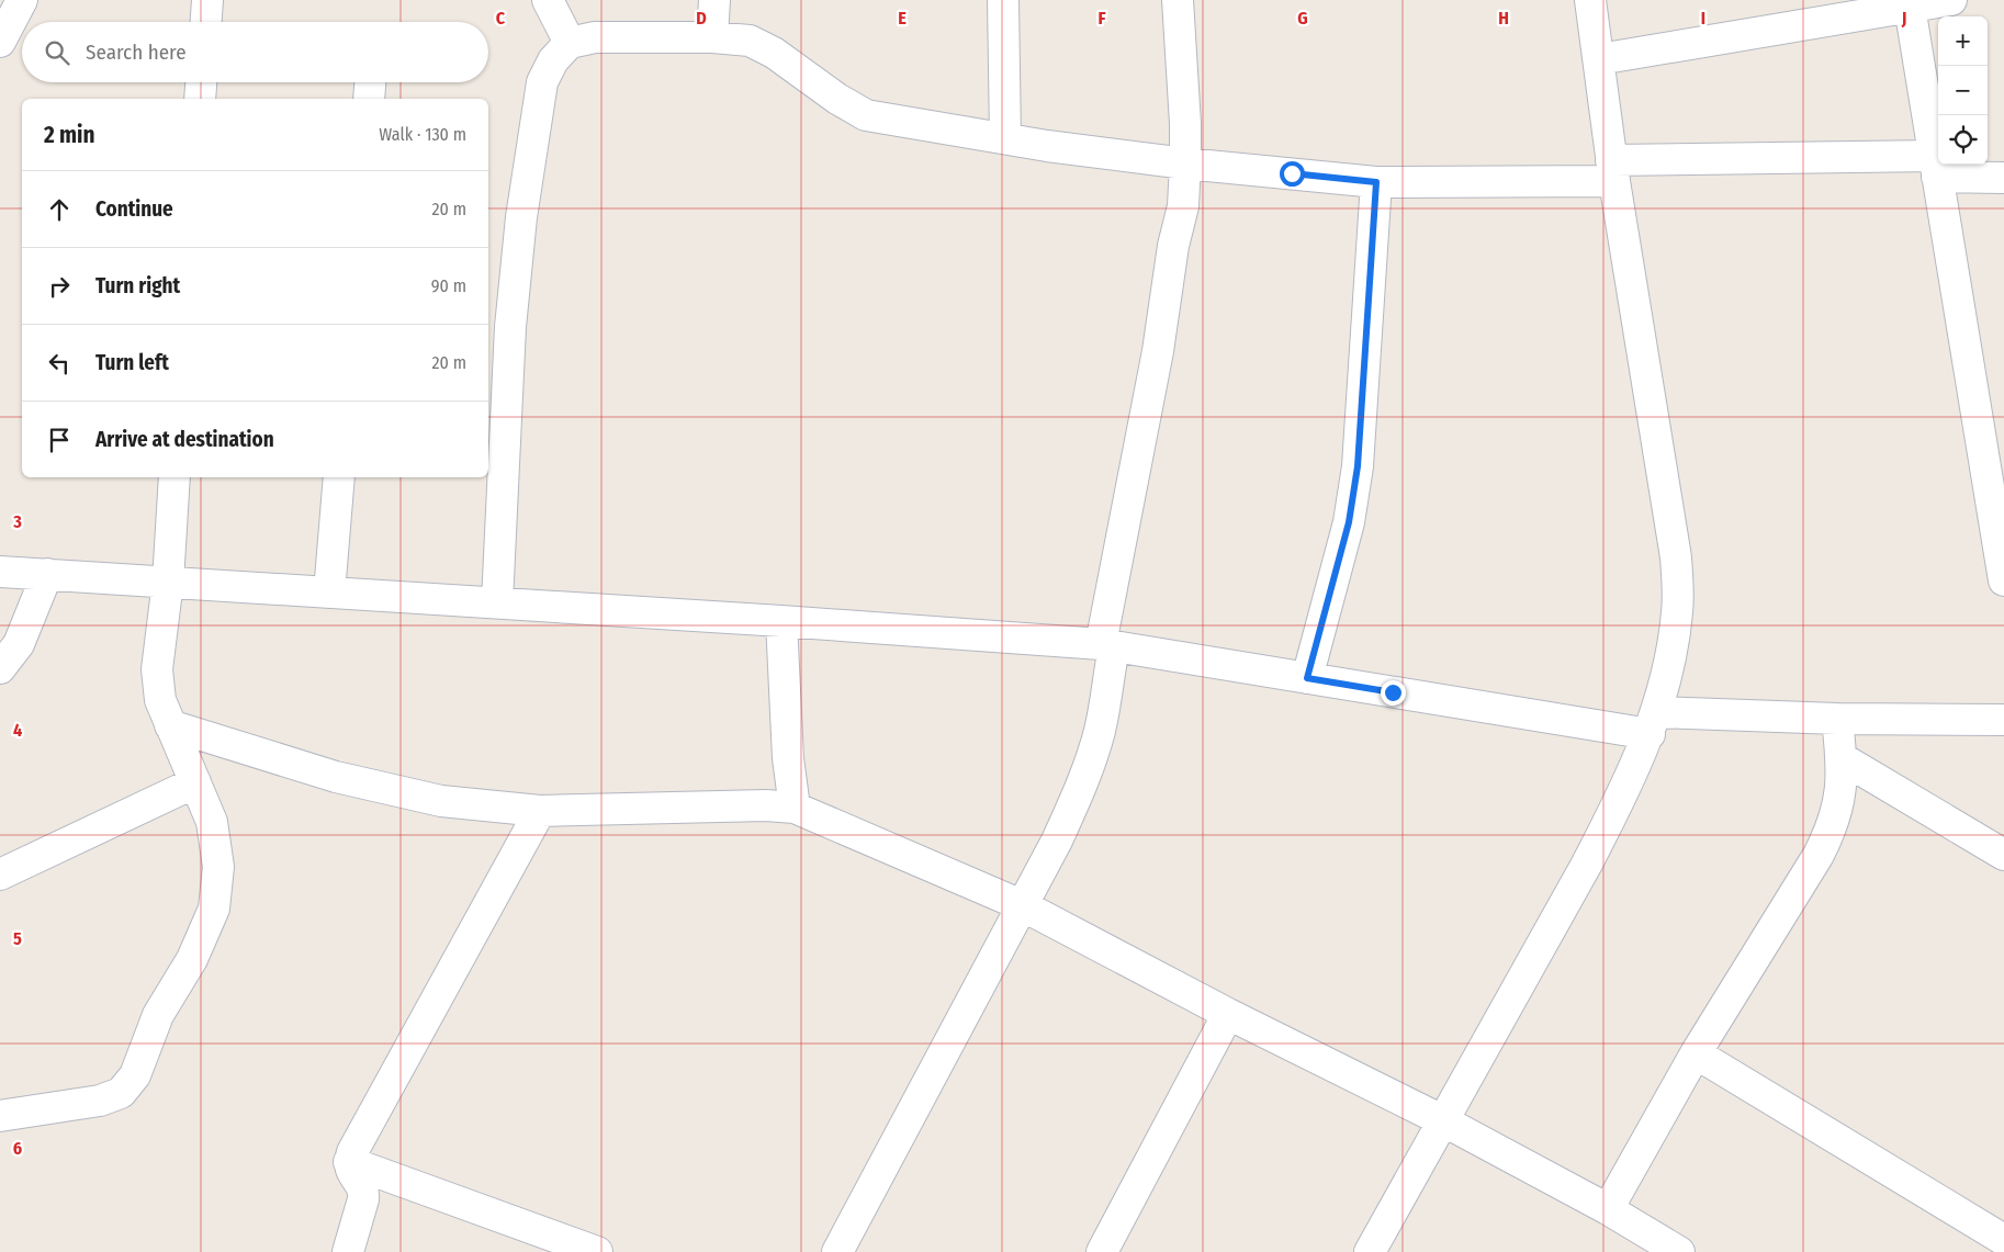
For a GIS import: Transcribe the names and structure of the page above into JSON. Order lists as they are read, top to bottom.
{
  "page": {
    "map_buttons": ["+", "−"],
    "search": "Search here",
    "heading": ["2 min", "Walk · 130 m"],
    "list": [
      ["Continue", "20 m"],
      ["Turn right", "90 m"],
      ["Turn left", "20 m"],
      "Arrive at destination"
    ]
  },
  "grid": {
    "columns": [
      "C",
      "D",
      "E",
      "F",
      "G",
      "H",
      "I",
      "J"
    ],
    "rows": [
      "3",
      "4",
      "5",
      "6"
    ]
  }
}
